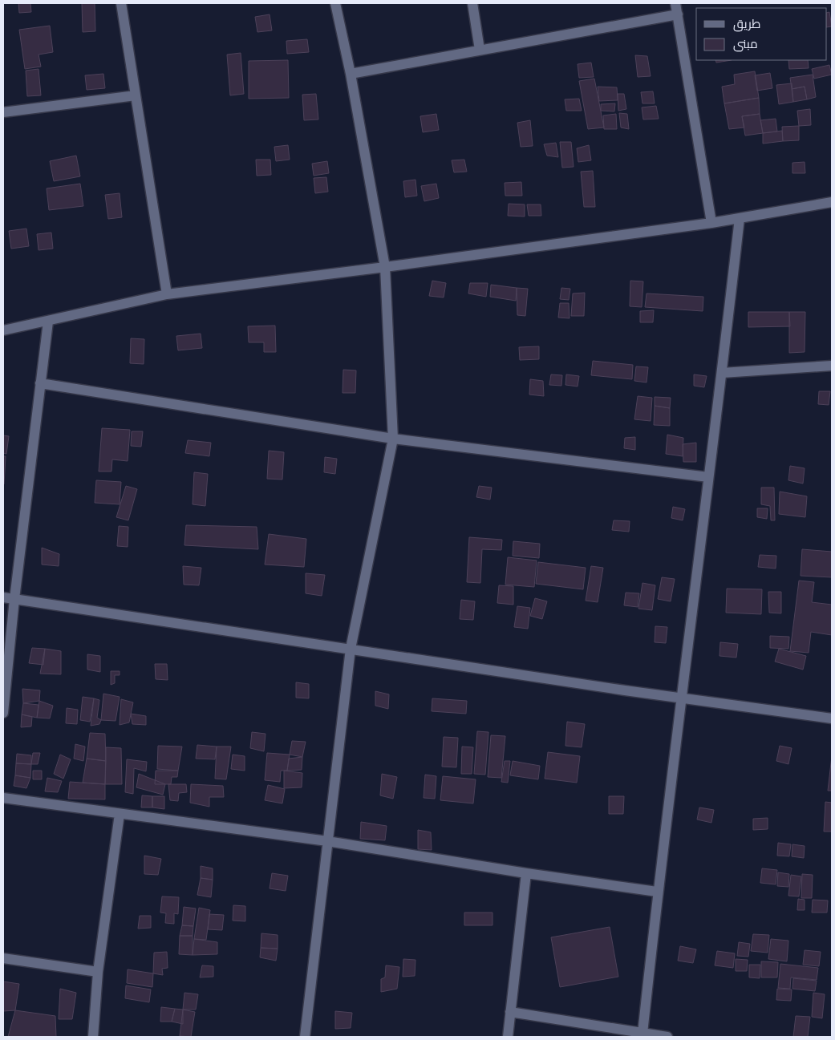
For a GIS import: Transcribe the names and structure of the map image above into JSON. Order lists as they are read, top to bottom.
{
  "legend": ["طريق", "مبنى"]
}
